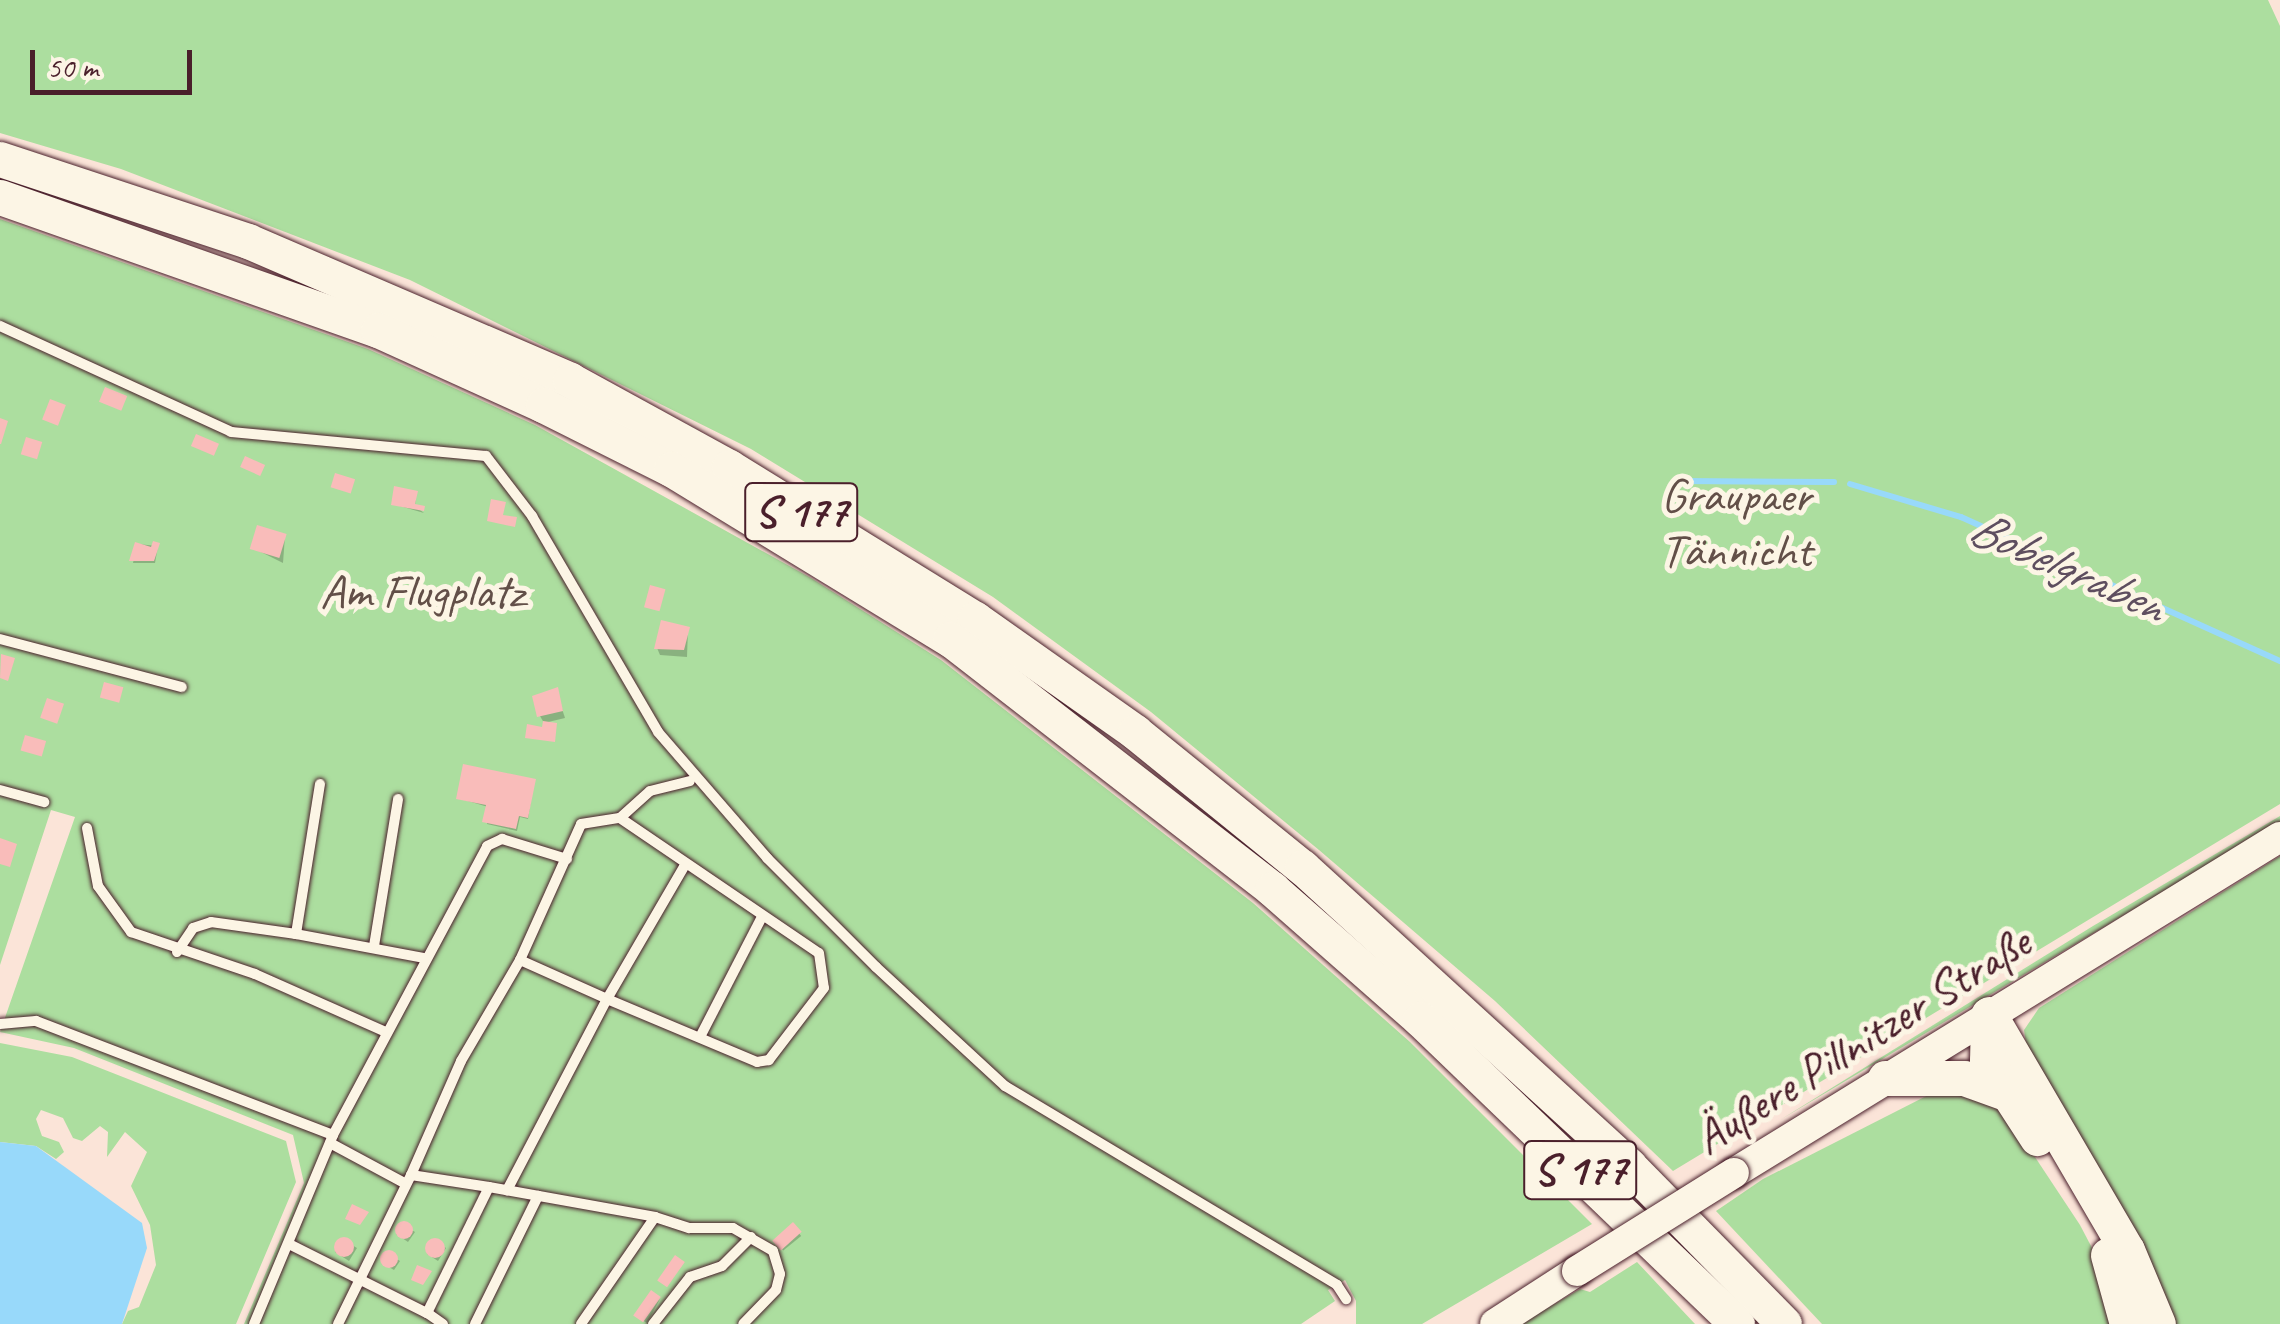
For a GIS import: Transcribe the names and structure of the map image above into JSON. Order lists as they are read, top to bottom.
{
  "streets": {
    "highway": ["S 177"],
    "main road": ["Äußere Pillnitzer Straße"]
  },
  "water": ["Bobelgraben"],
  "parks": ["Graupaer Tännicht", "Am Flugplatz"],
  "scale_bar": "50 m"
}
